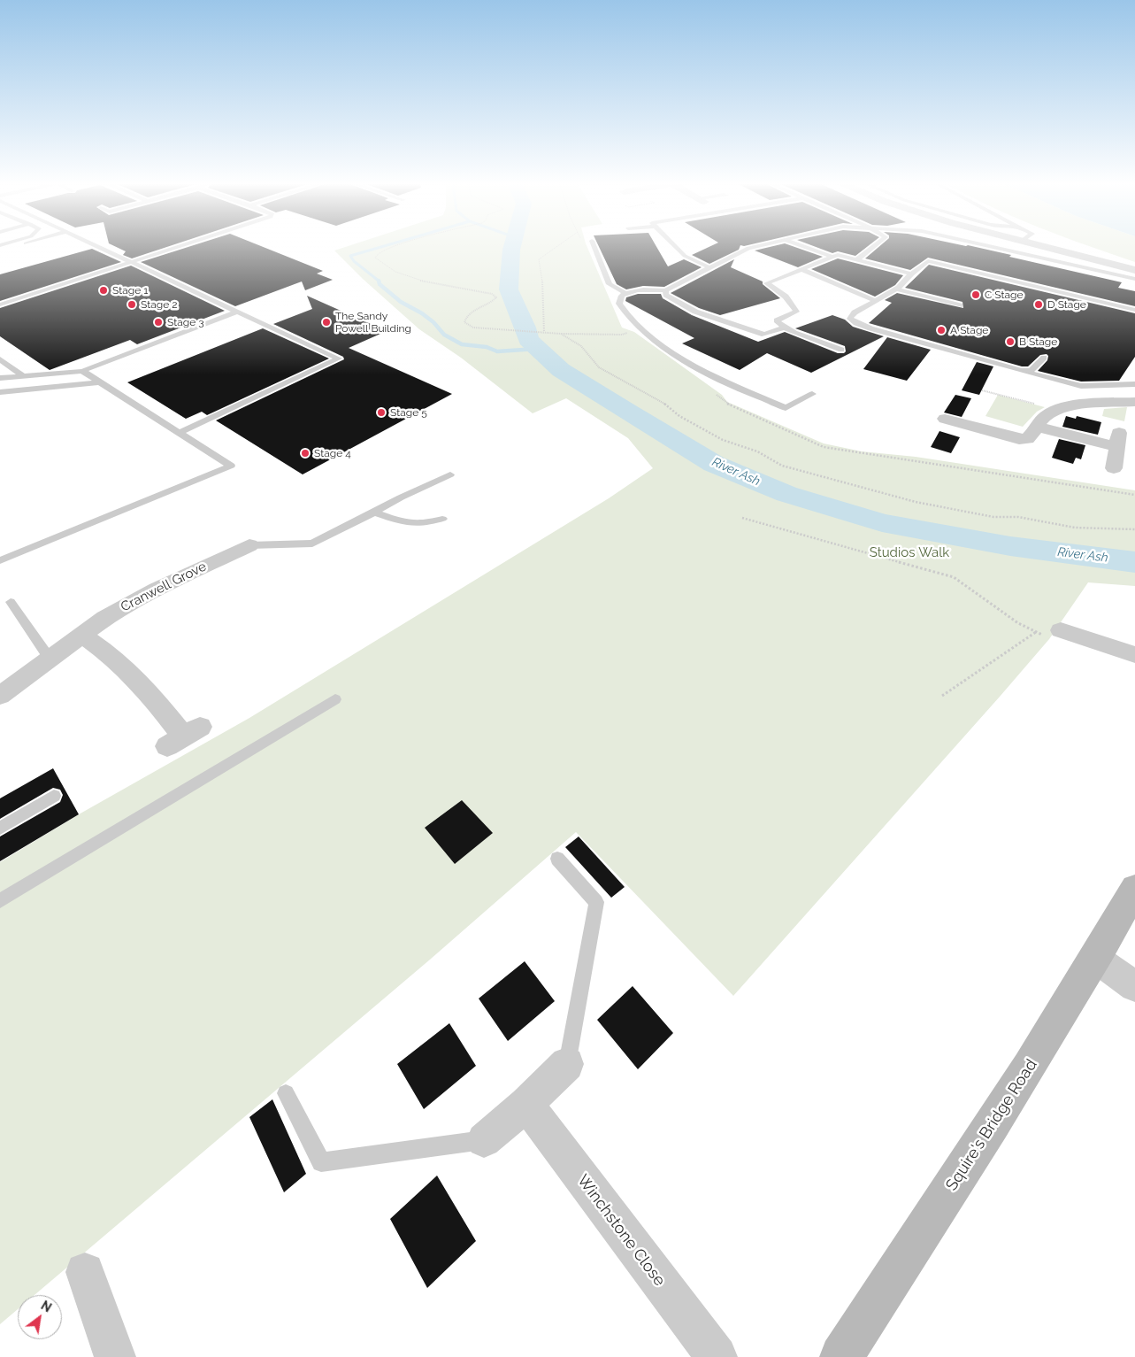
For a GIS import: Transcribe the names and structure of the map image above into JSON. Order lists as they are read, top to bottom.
{
  "streets": {
    "street": ["Cranwell Grove", "Squire's Bridge Road", "Winchstone Close"]
  },
  "water": ["River Ash"],
  "parks": ["Studios Walk"],
  "places": [
    "Stage 1",
    "C Stage",
    "Stage 2",
    "D Stage",
    "Stage 3",
    "The Sandy Powell Building",
    "A Stage",
    "B Stage",
    "Stage 5",
    "Stage 4"
  ],
  "north": "top right"
}
